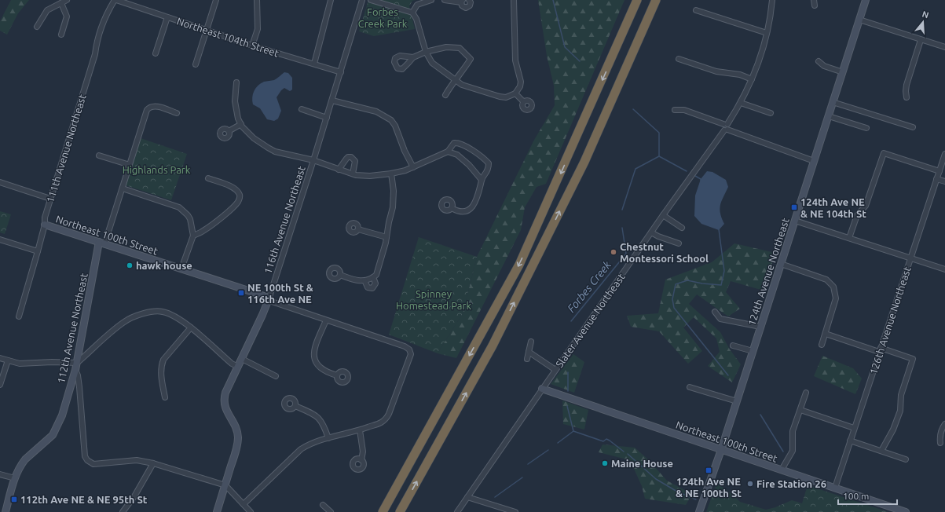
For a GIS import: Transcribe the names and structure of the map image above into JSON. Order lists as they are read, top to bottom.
{
  "streets": {
    "street": [
      "Northeast 104th Street",
      "111th Avenue Northeast",
      "116th Avenue Northeast",
      "Northeast 100th Street",
      "124th Avenue Northeast",
      "Slater Avenue Northeast",
      "126th Avenue Northeast",
      "112th Avenue Northeast"
    ]
  },
  "crossings": [
    ["Northeast 104th Street", "111th Avenue Northeast"],
    ["Northeast 104th Street", "116th Avenue Northeast"],
    ["111th Avenue Northeast", "Northeast 100th Street"],
    ["116th Avenue Northeast", "Northeast 100th Street"],
    ["Northeast 100th Street", "124th Avenue Northeast"],
    ["Northeast 100th Street", "Slater Avenue Northeast"],
    ["Northeast 100th Street", "126th Avenue Northeast"],
    ["Northeast 100th Street", "112th Avenue Northeast"]
  ],
  "water": ["Forbes Creek"],
  "parks": ["Forbes Creek Park", "Highlands Park", "Spinney Homestead Park"],
  "places": {
    "transit": [
      "124th Ave NE & NE 104th St",
      "NE 100th St & 116th Ave NE",
      "124th Ave NE & NE 100th St",
      "112th Ave NE & NE 95th St"
    ],
    "other": [
      "Chestnut Montessori School",
      "hawk house",
      "Maine House",
      "Fire Station 26"
    ]
  },
  "scale_bar": "100 m",
  "north": "top"
}
